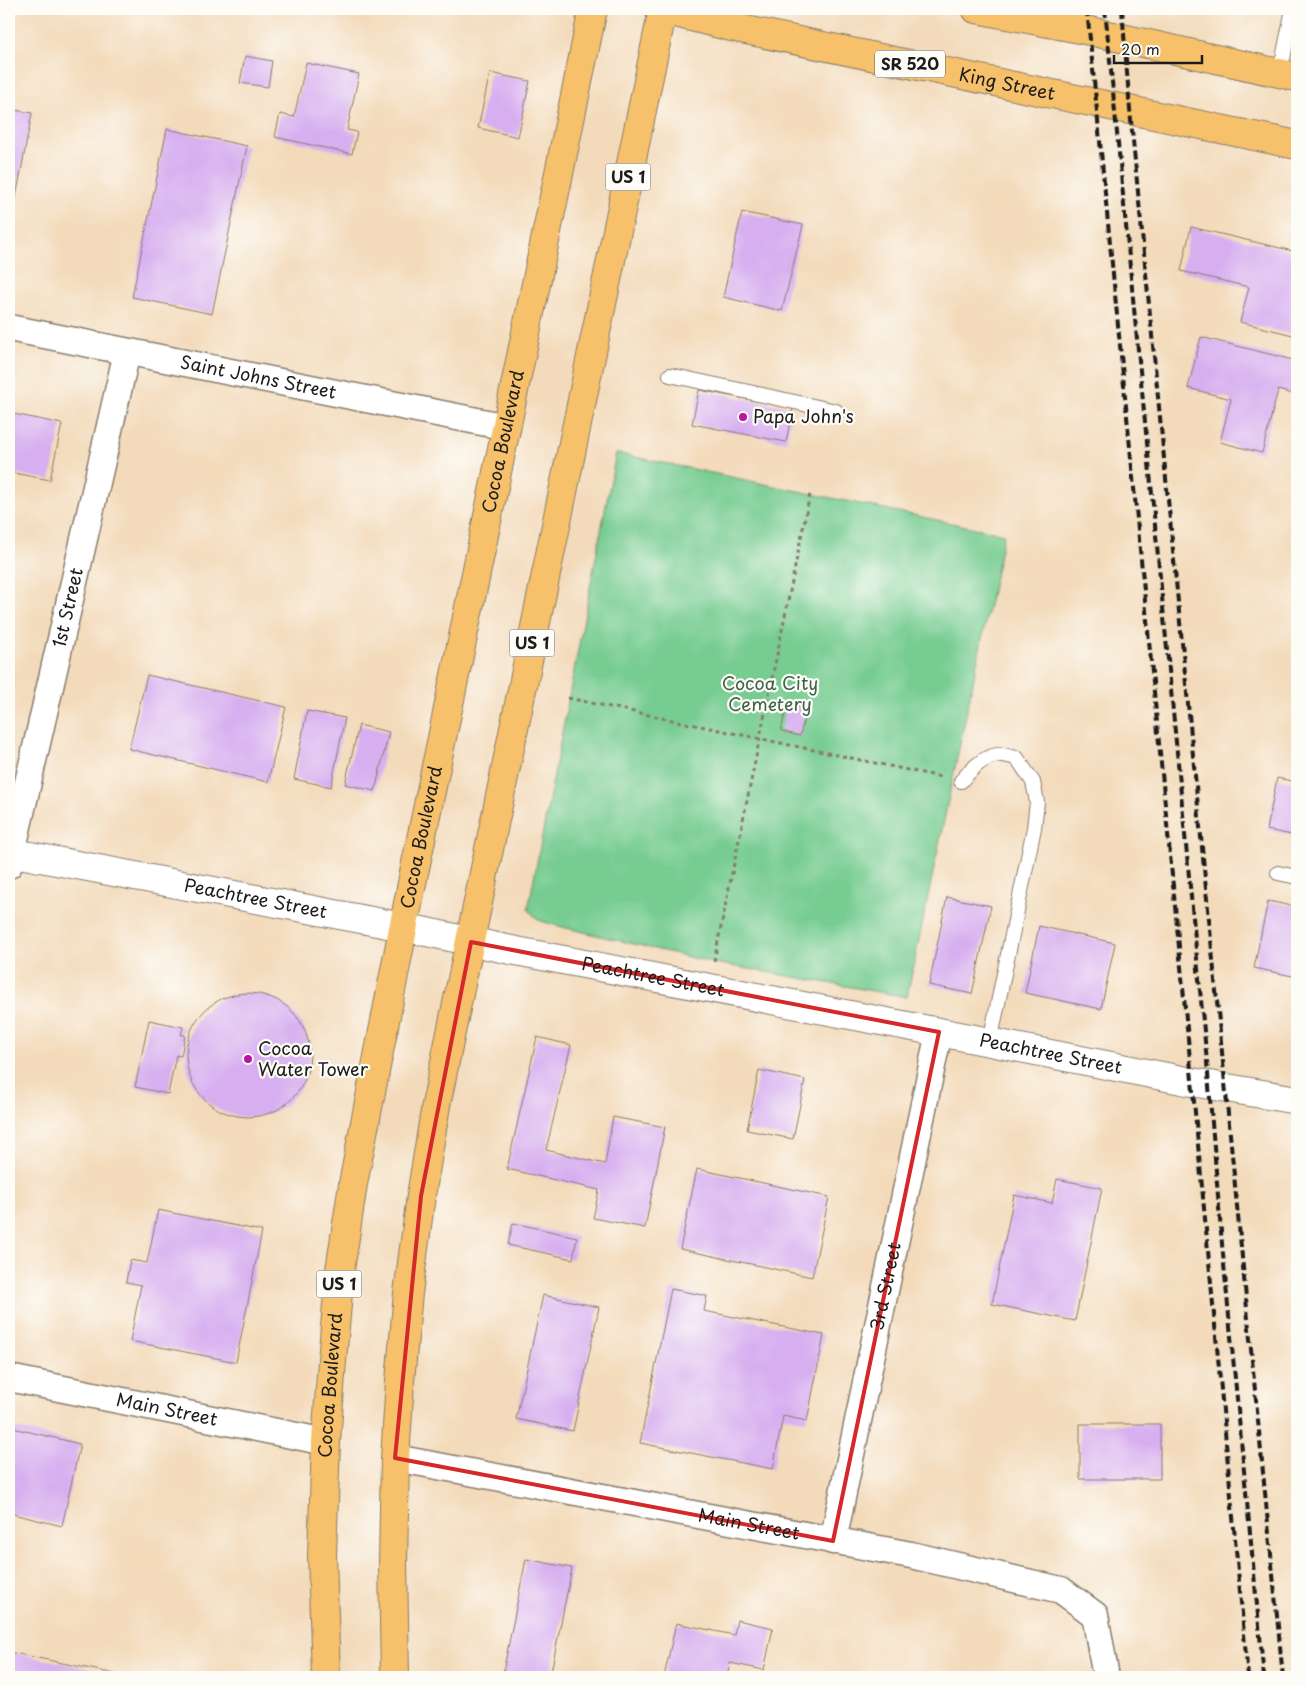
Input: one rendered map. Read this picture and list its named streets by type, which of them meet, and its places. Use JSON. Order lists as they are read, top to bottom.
{
  "streets": {
    "main road": [
      "SR 520",
      "King Street",
      "US 1",
      "Cocoa Boulevard"
    ],
    "street": [
      "Saint Johns Street",
      "1st Street",
      "Peachtree Street",
      "3rd Street",
      "Main Street"
    ]
  },
  "crossings": [
    ["King Street", "US 1"],
    ["US 1", "Peachtree Street"],
    ["US 1", "Main Street"],
    ["Saint Johns Street", "Cocoa Boulevard"],
    ["Saint Johns Street", "1st Street"],
    ["Cocoa Boulevard", "Peachtree Street"],
    ["Cocoa Boulevard", "Main Street"],
    ["1st Street", "Peachtree Street"],
    ["Peachtree Street", "3rd Street"],
    ["3rd Street", "Main Street"]
  ],
  "parks": ["Cocoa City Cemetery"],
  "places": ["Papa John's", "Cocoa Water Tower"],
  "scale_bar": "20 m"
}
